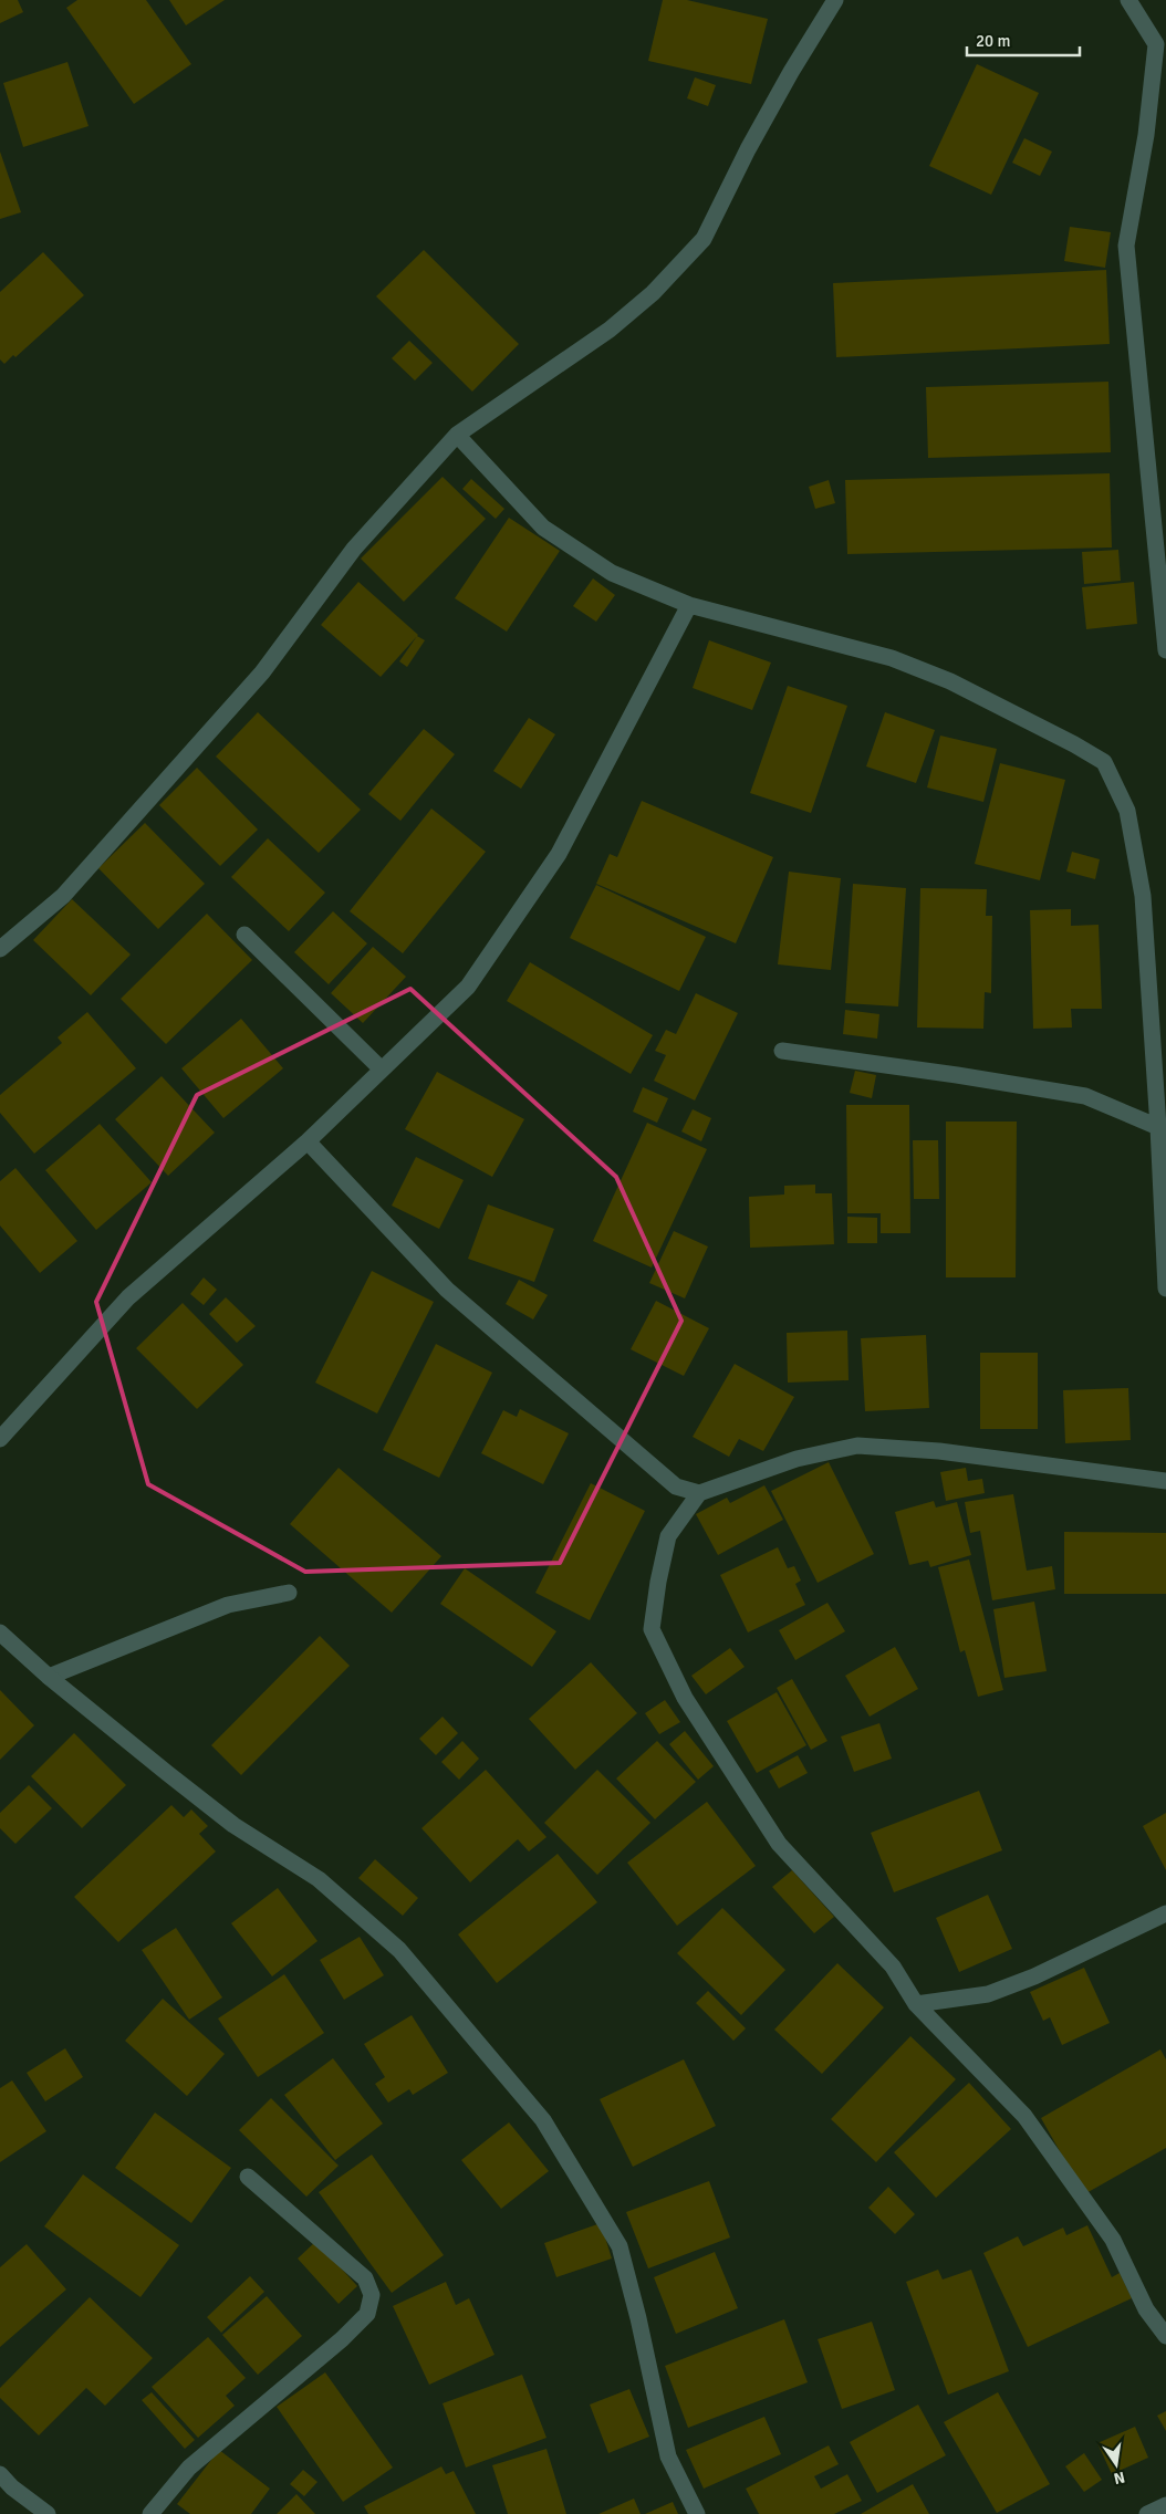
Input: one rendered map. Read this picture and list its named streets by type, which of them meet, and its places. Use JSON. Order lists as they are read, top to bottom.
{
  "scale_bar": "20 m",
  "north": "bottom"
}
